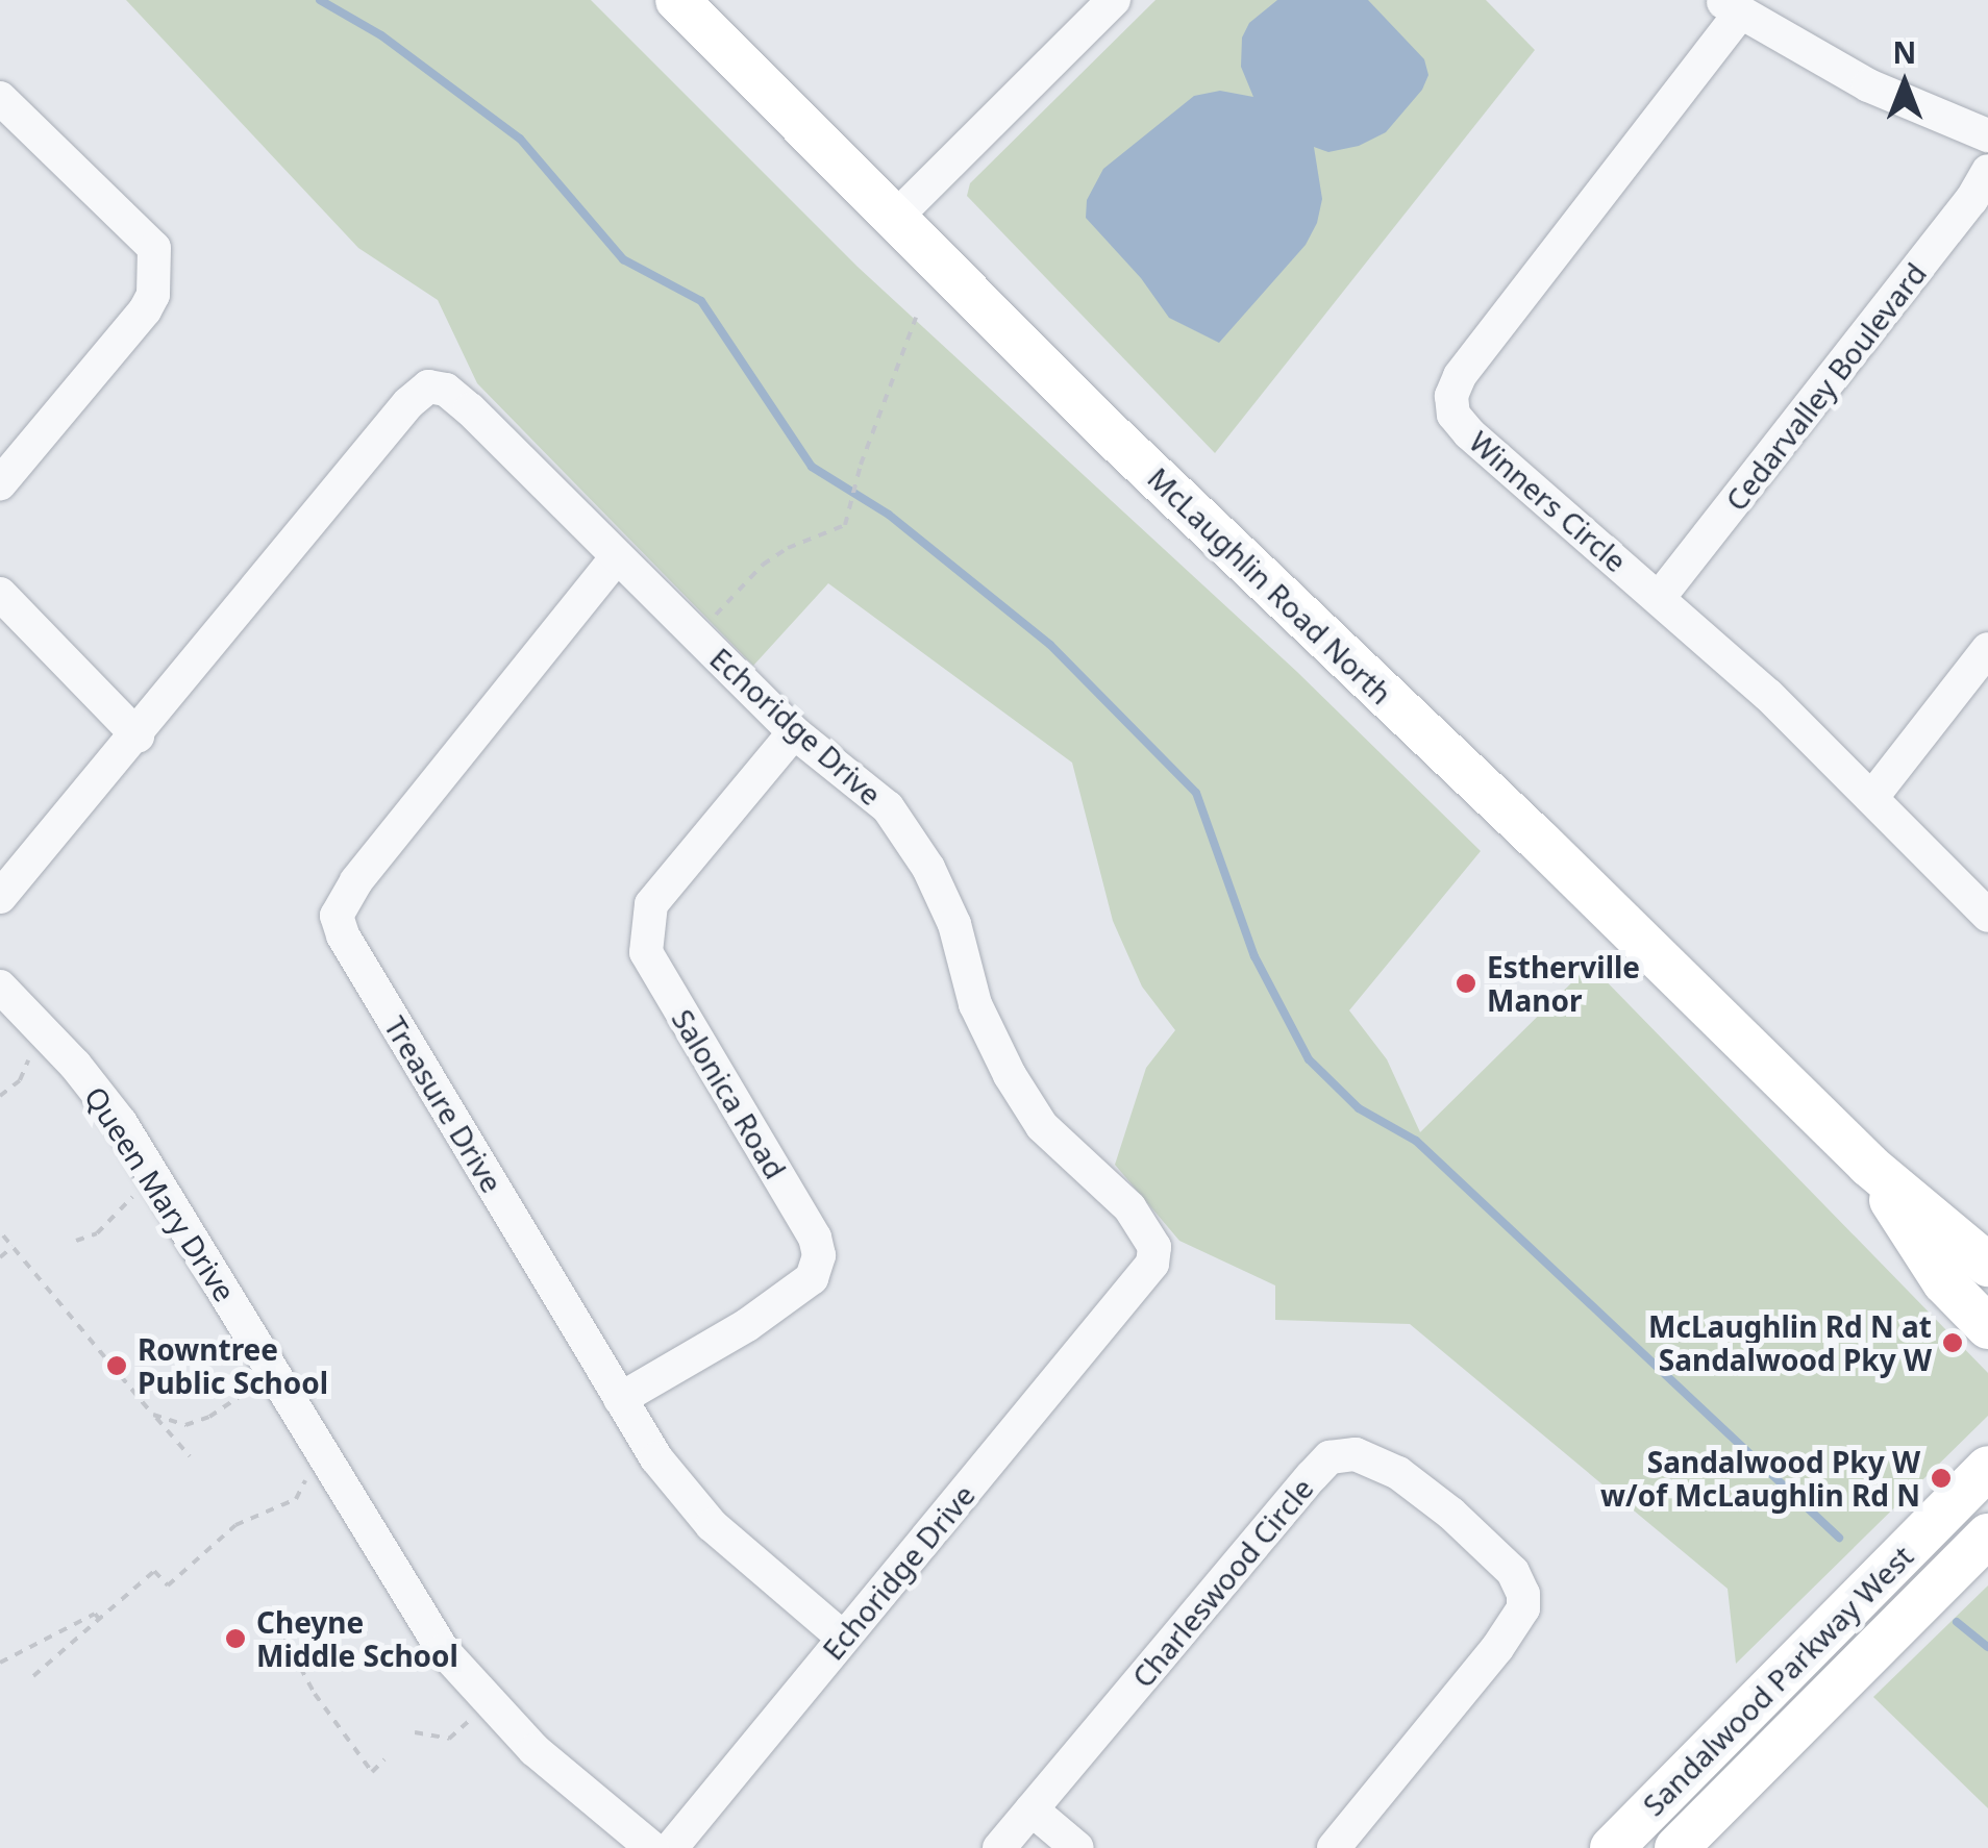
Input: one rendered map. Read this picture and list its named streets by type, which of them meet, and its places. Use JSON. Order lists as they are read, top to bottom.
{
  "streets": {
    "main road": ["McLaughlin Road North", "Sandalwood Parkway West"],
    "street": [
      "Cedarvalley Boulevard",
      "Winners Circle",
      "Echoridge Drive",
      "Salonica Road",
      "Treasure Drive",
      "Queen Mary Drive",
      "Charleswood Circle"
    ]
  },
  "crossings": [
    ["Cedarvalley Boulevard", "Winners Circle"],
    ["Echoridge Drive", "Salonica Road"],
    ["Echoridge Drive", "Treasure Drive"],
    ["Salonica Road", "Treasure Drive"]
  ],
  "places": [
    "Estherville Manor",
    "McLaughlin Rd N at Sandalwood Pky W",
    "Rowntree Public School",
    "Sandalwood Pky W w/of McLaughlin Rd N",
    "Cheyne Middle School"
  ],
  "north": "top"
}
